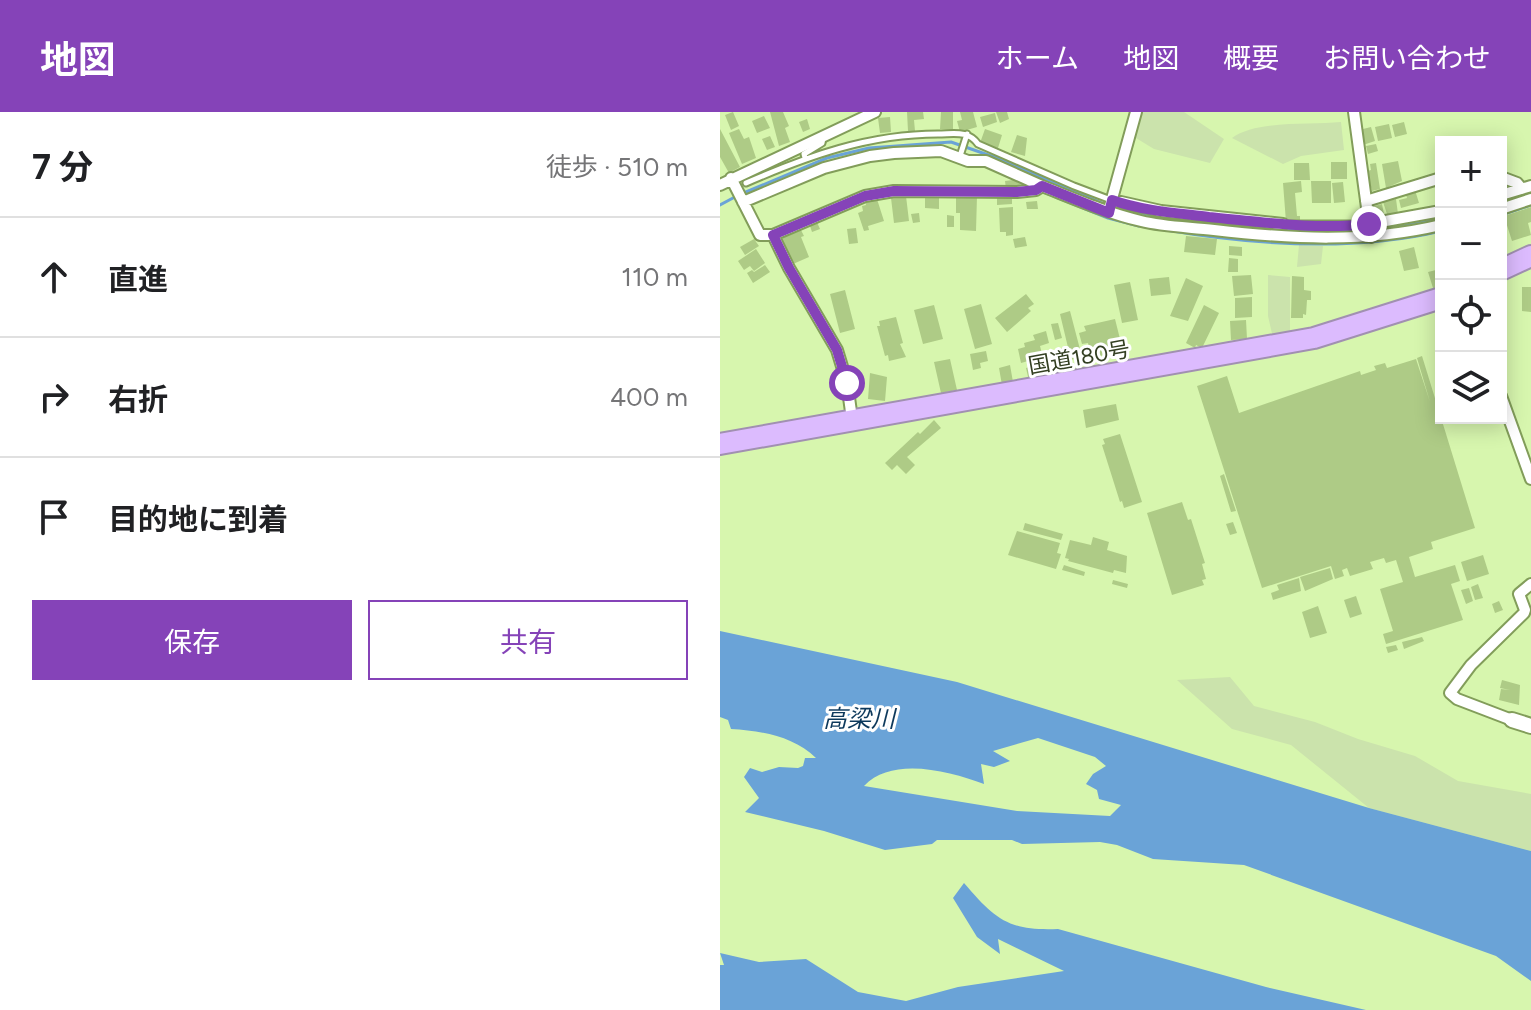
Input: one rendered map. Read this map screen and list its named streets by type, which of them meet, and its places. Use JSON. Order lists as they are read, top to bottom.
{
  "streets": {
    "highway": ["国道180号"]
  },
  "water": ["高梁川"],
  "page": {
    "header": "地図",
    "nav": [
      "ホーム",
      "地図",
      "概要",
      "お問い合わせ"
    ],
    "heading": ["7 分", "徒歩 · 510 m"],
    "map_buttons": ["+", "−"],
    "list": [
      ["直進", "110 m"],
      ["右折", "400 m"],
      "目的地に到着"
    ],
    "buttons": ["保存", "共有"]
  }
}
